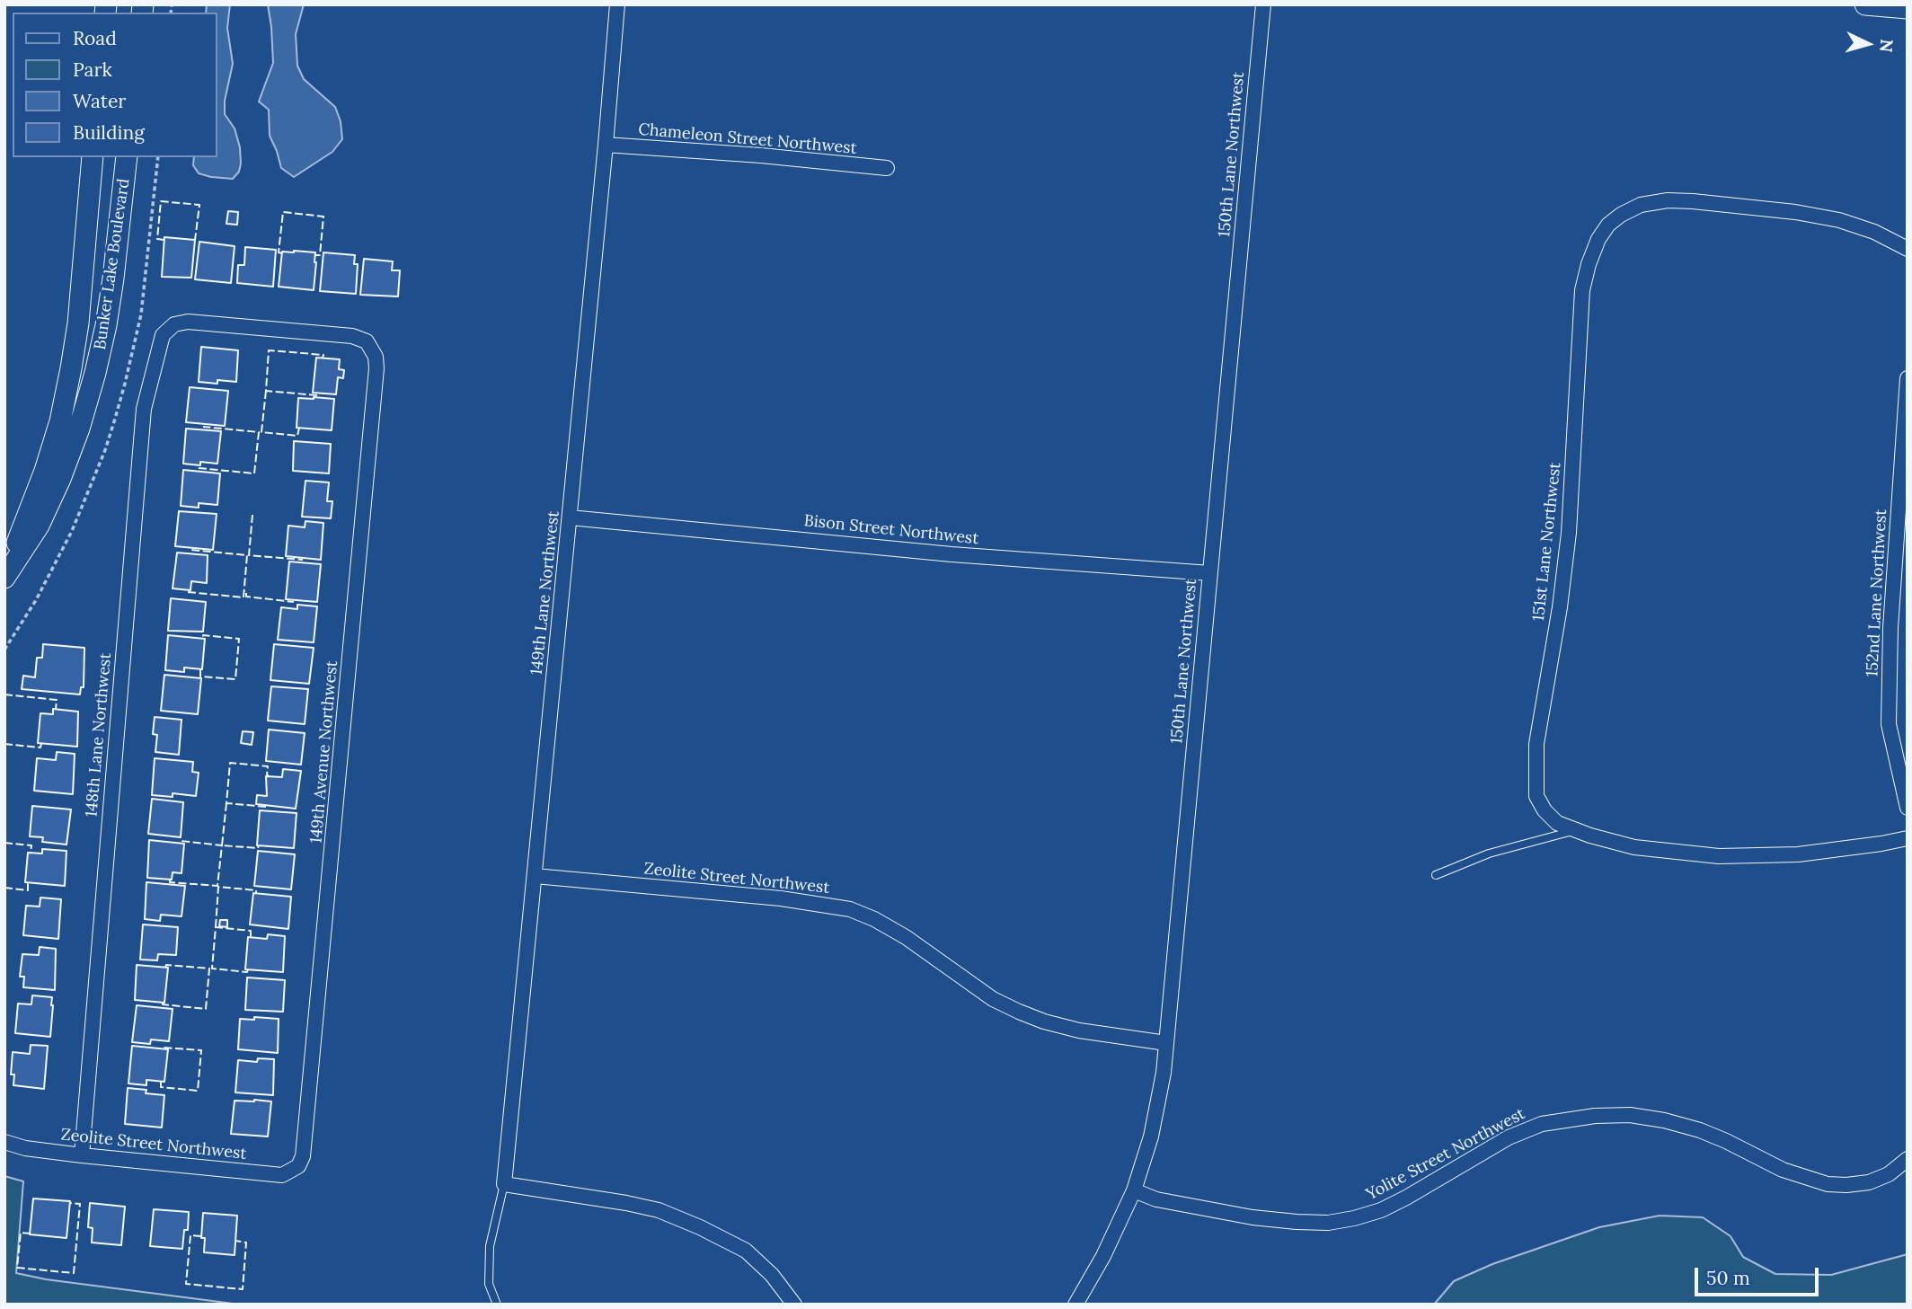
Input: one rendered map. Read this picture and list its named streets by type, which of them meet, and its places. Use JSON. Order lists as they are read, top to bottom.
{
  "streets": {
    "main road": ["Bunker Lake Boulevard"],
    "street": [
      "Chameleon Street Northwest",
      "150th Lane Northwest",
      "Bison Street Northwest",
      "151st Lane Northwest",
      "149th Lane Northwest",
      "152nd Lane Northwest",
      "148th Lane Northwest",
      "149th Avenue Northwest",
      "Zeolite Street Northwest",
      "Yolite Street Northwest"
    ]
  },
  "crossings": [
    ["Chameleon Street Northwest", "149th Lane Northwest"],
    ["150th Lane Northwest", "Bison Street Northwest"],
    ["150th Lane Northwest", "Zeolite Street Northwest"],
    ["150th Lane Northwest", "Yolite Street Northwest"],
    ["Bison Street Northwest", "149th Lane Northwest"],
    ["149th Lane Northwest", "Zeolite Street Northwest"],
    ["148th Lane Northwest", "149th Avenue Northwest"],
    ["148th Lane Northwest", "Zeolite Street Northwest"],
    ["149th Avenue Northwest", "Zeolite Street Northwest"]
  ],
  "legend": [
    "Road",
    "Park",
    "Water",
    "Building"
  ],
  "scale_bar": "50 m",
  "north": "right"
}
